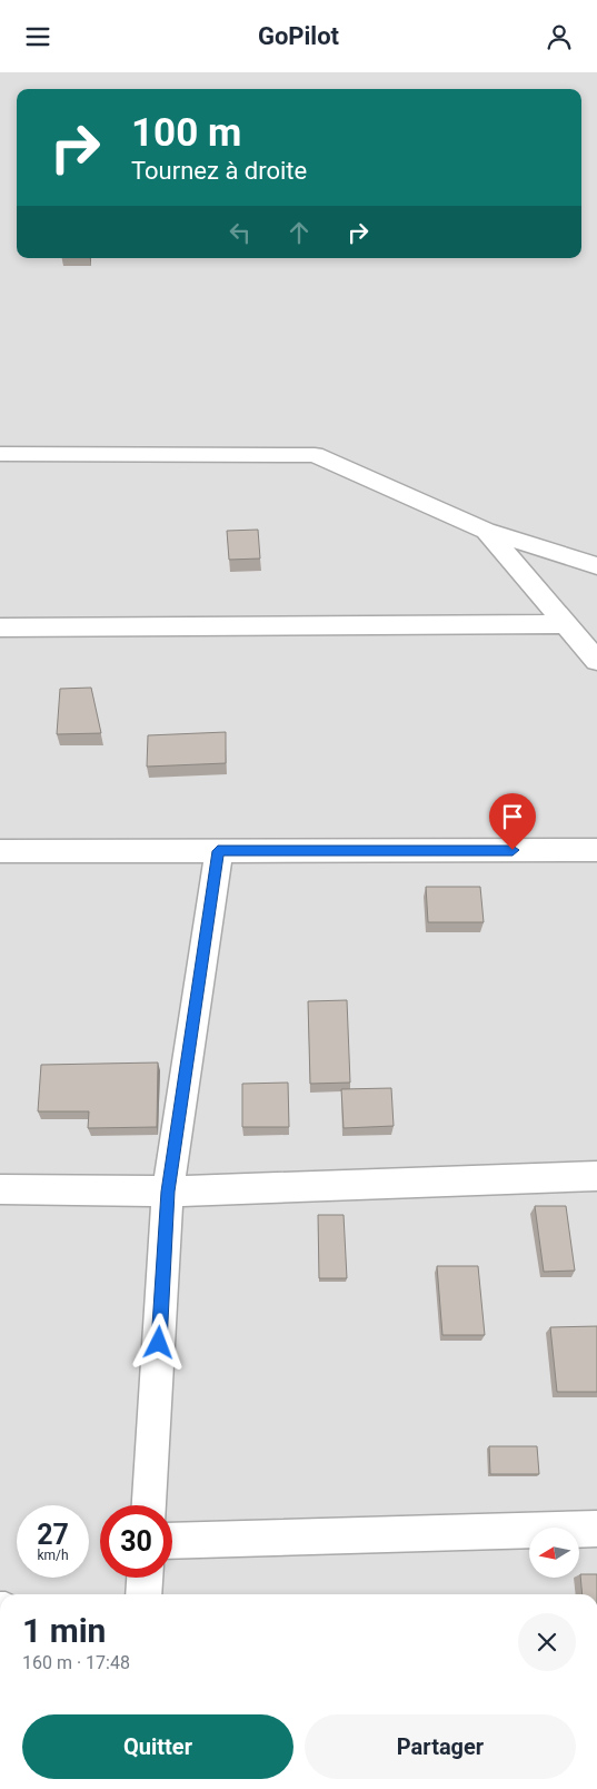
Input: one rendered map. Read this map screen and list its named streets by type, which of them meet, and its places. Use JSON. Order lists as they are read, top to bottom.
{
  "north": "left",
  "page": {
    "header": "GoPilot",
    "turn": ["100 m", "Tournez à droite"],
    "speed": "27 km/h",
    "limit": "30",
    "heading": ["1 min", "160 m · 17:48"],
    "buttons": ["Quitter", "Partager"]
  }
}
